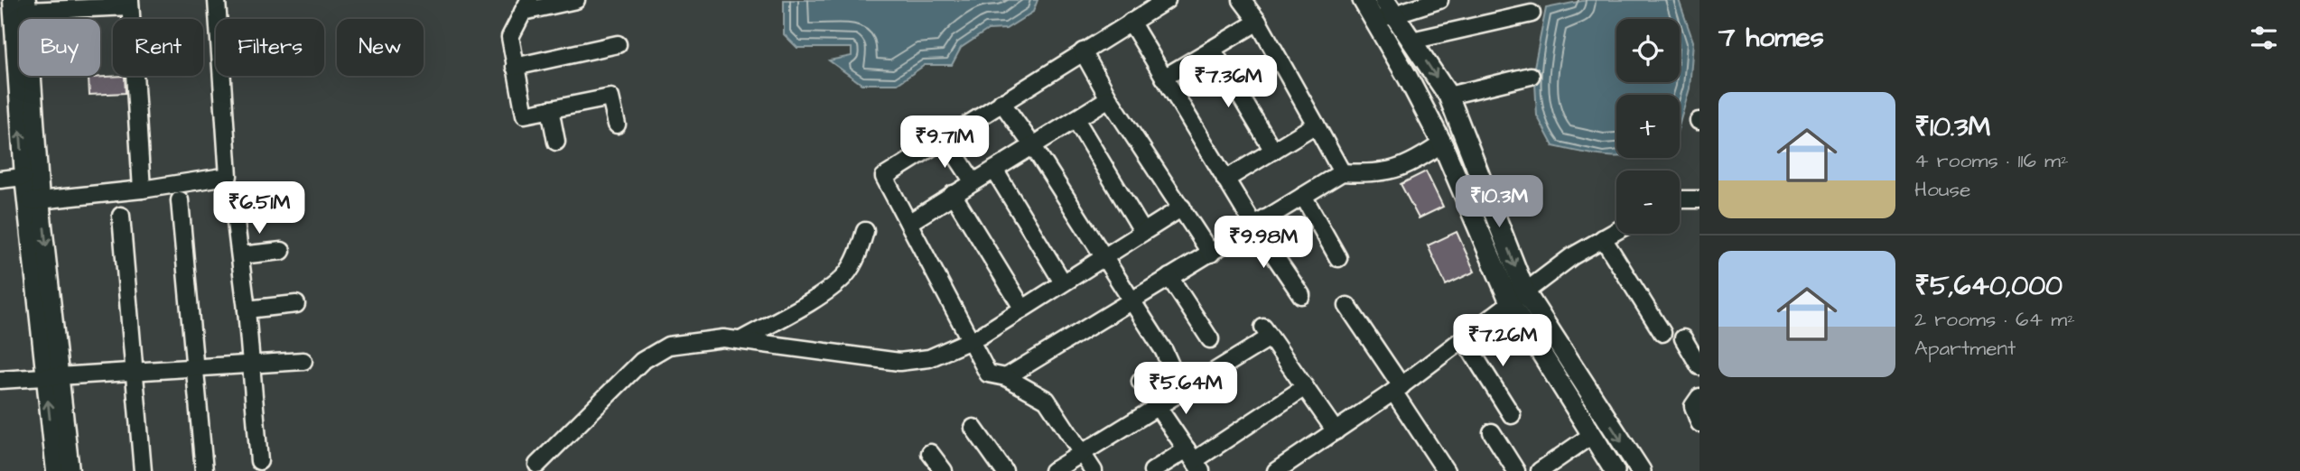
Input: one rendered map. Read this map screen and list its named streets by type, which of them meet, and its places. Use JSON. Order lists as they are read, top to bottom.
{
  "page": {
    "heading": "7 homes",
    "map_buttons": ["+", "−"],
    "chip": [
      "Buy",
      "Rent",
      "Filters",
      "New"
    ],
    "price": [
      "₹7.36M",
      "₹9.71M",
      "₹10.3M",
      "₹6.51M",
      "₹9.98M",
      "₹7.26M",
      "₹5.64M"
    ],
    "list": [
      {
        "name": "₹10.3M",
        "note": "4 rooms · 116 m² · House"
      },
      {
        "name": "₹5,640,000",
        "note": "2 rooms · 64 m² · Apartment"
      }
    ]
  }
}
